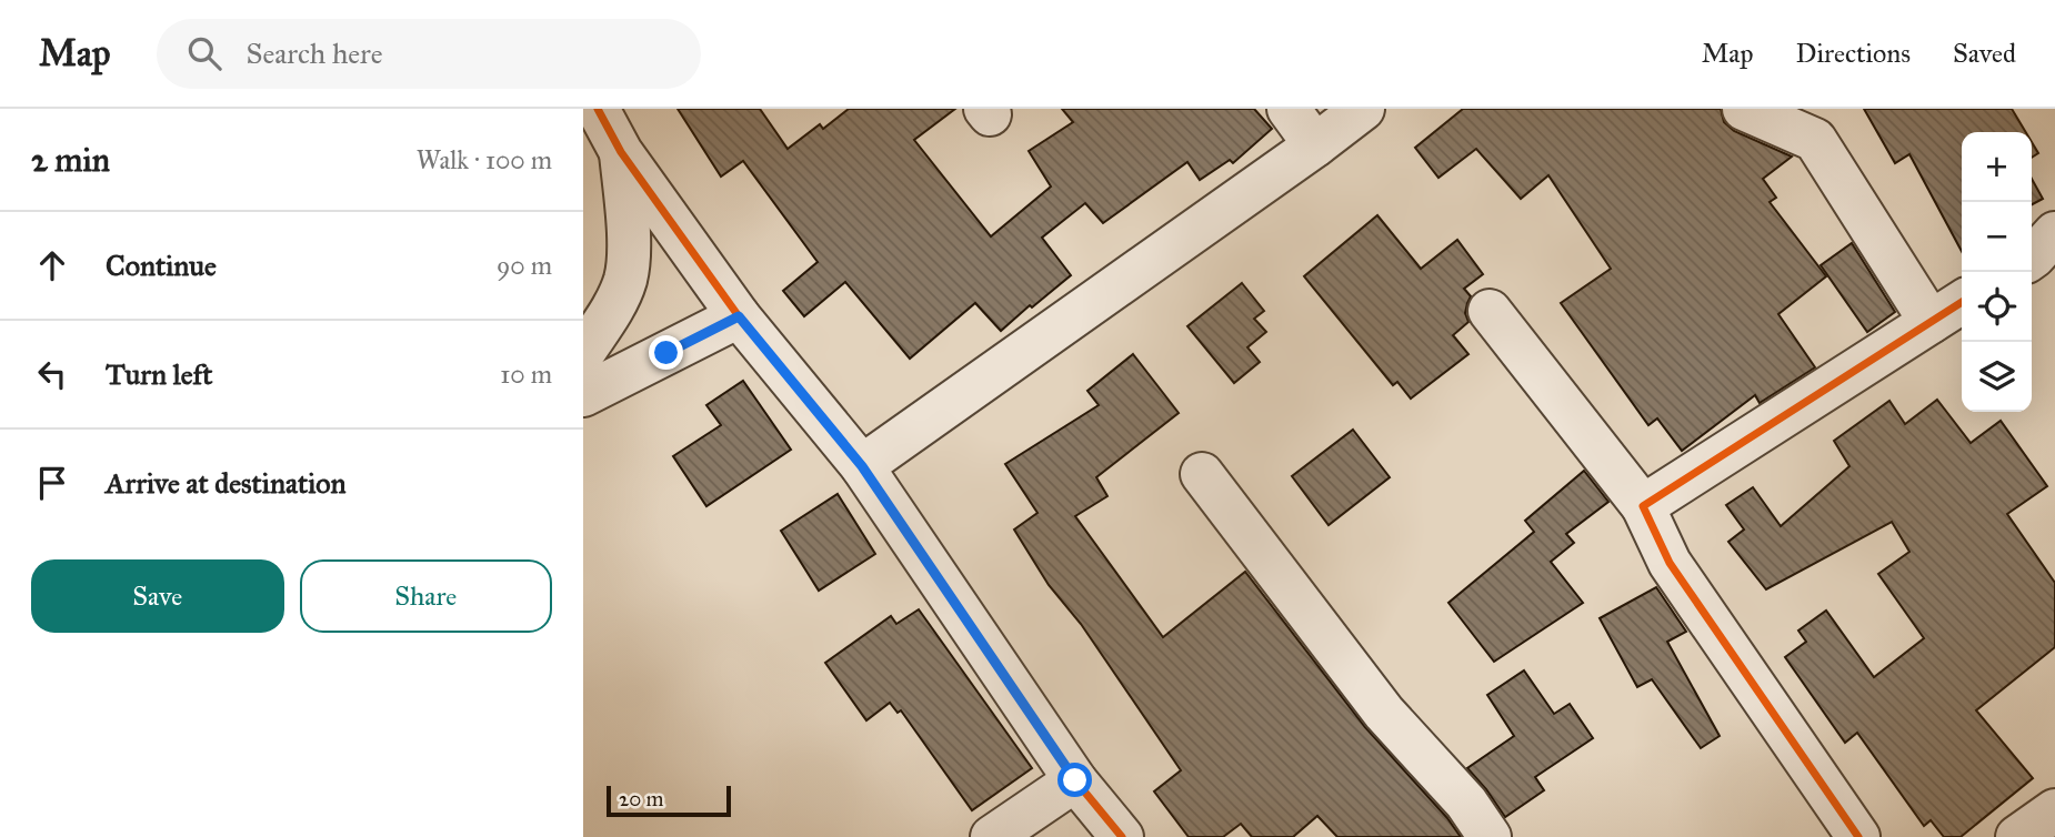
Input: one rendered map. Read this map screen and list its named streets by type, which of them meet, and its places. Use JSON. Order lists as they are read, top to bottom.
{
  "scale_bar": "20 m",
  "page": {
    "header": "Map",
    "search": "Search here",
    "nav": ["Map", "Directions", "Saved"],
    "heading": ["2 min", "Walk · 100 m"],
    "map_buttons": ["+", "−"],
    "list": [
      ["Continue", "90 m"],
      ["Turn left", "10 m"],
      "Arrive at destination"
    ],
    "buttons": ["Save", "Share"],
    "scale": "20 m"
  }
}
